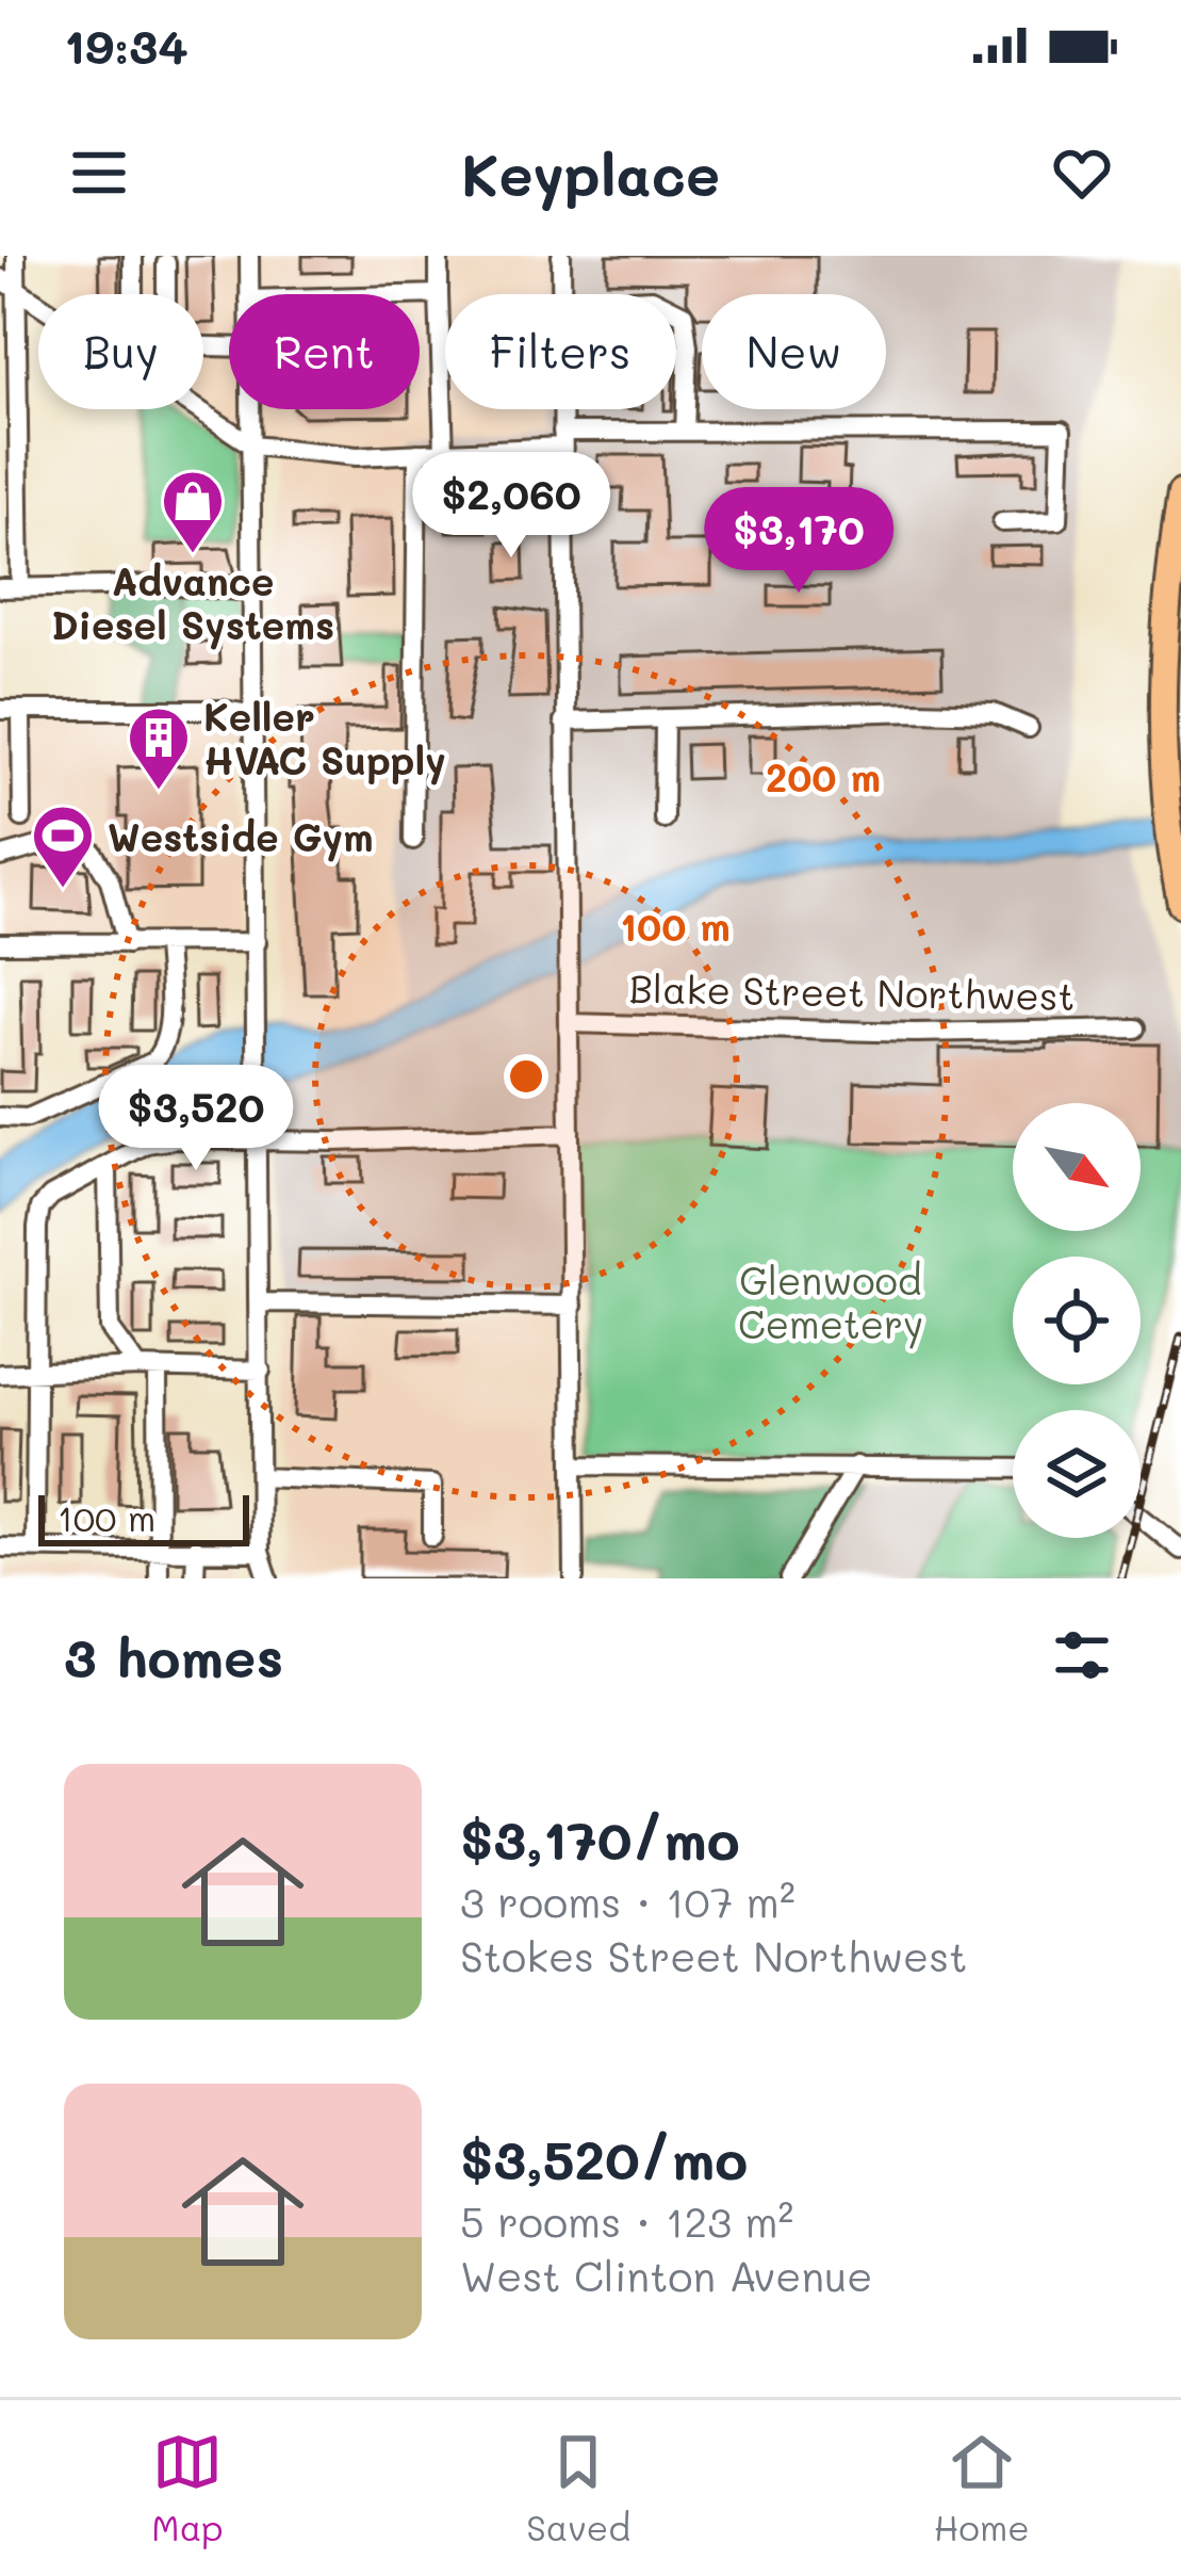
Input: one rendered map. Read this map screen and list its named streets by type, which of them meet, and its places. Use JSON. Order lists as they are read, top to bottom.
{
  "streets": {
    "street": ["Blake Street Northwest"]
  },
  "parks": ["Glenwood Cemetery"],
  "places": {
    "shop": ["Advance Diesel Systems"],
    "building": ["Keller HVAC Supply"],
    "sports": ["Westside Gym"]
  },
  "scale_bar": "100 m",
  "north": "bottom right",
  "page": {
    "status": "19:34",
    "header": "Keyplace",
    "chip": [
      "Buy",
      "Rent",
      "Filters",
      "New"
    ],
    "price": ["$2,060", "$3,170", "$3,520"],
    "scale": "100 m",
    "heading": "3 homes",
    "list": [
      {
        "name": "$3,170/mo",
        "note": "3 rooms · 107 m² · Stokes Street Northwest"
      },
      {
        "name": "$3,520/mo",
        "note": "5 rooms · 123 m² · West Clinton Avenue"
      }
    ],
    "tabs": ["Map", "Saved", "Home"]
  },
  "rings": ["200 m", "100 m"]
}
